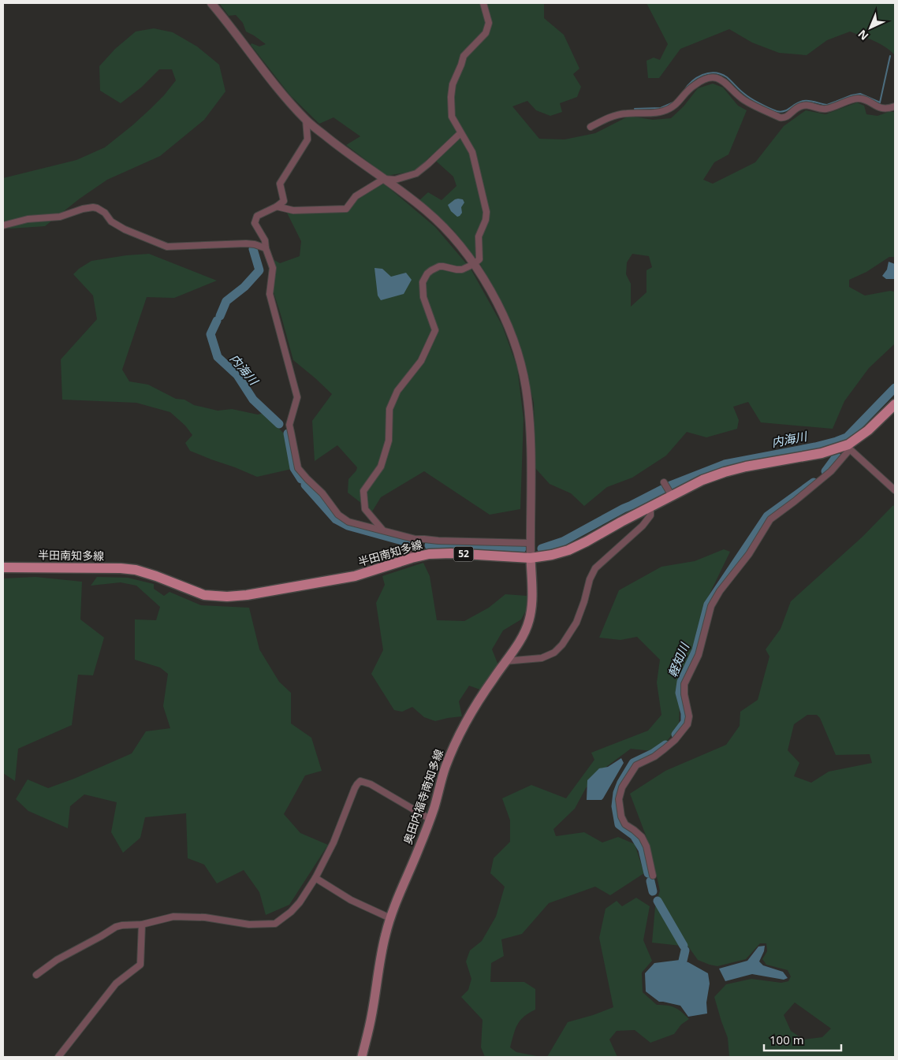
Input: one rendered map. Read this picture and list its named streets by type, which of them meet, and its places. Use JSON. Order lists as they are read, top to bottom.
{
  "streets": {
    "main road": ["半田南知多線", "52", "奥田内福寺南知多線"]
  },
  "crossings": [
    ["半田南知多線", "奥田内福寺南知多線"]
  ],
  "water": ["内海川", "軽知川"],
  "scale_bar": "100 m",
  "north": "bottom left"
}
